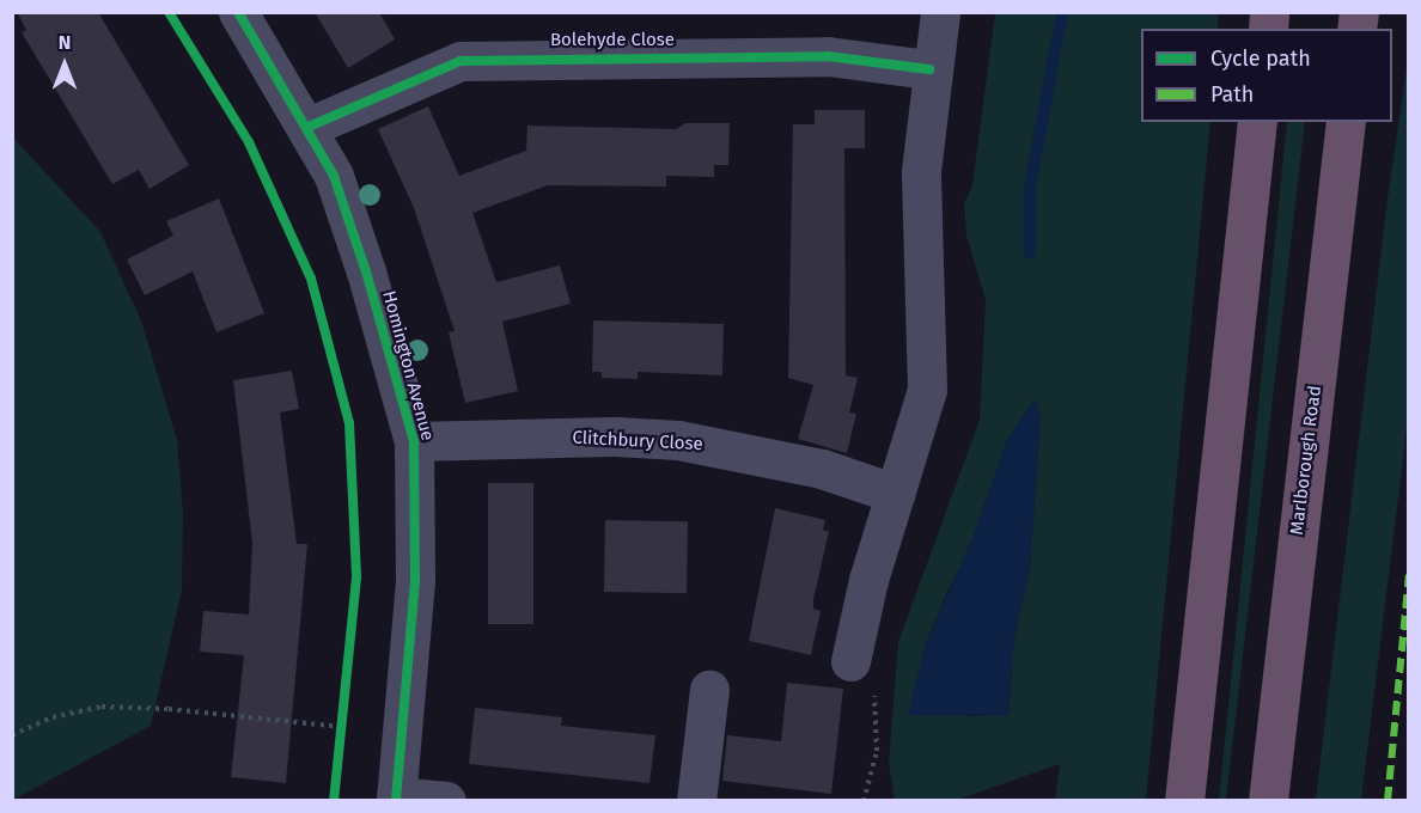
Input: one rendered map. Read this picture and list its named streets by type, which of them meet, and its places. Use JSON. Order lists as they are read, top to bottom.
{
  "streets": {
    "highway": ["Marlborough Road"],
    "street": ["Bolehyde Close", "Homington Avenue", "Clitchbury Close"]
  },
  "crossings": [
    ["Bolehyde Close", "Homington Avenue"],
    ["Homington Avenue", "Clitchbury Close"]
  ],
  "legend": ["Cycle path", "Path"],
  "north": "top"
}
